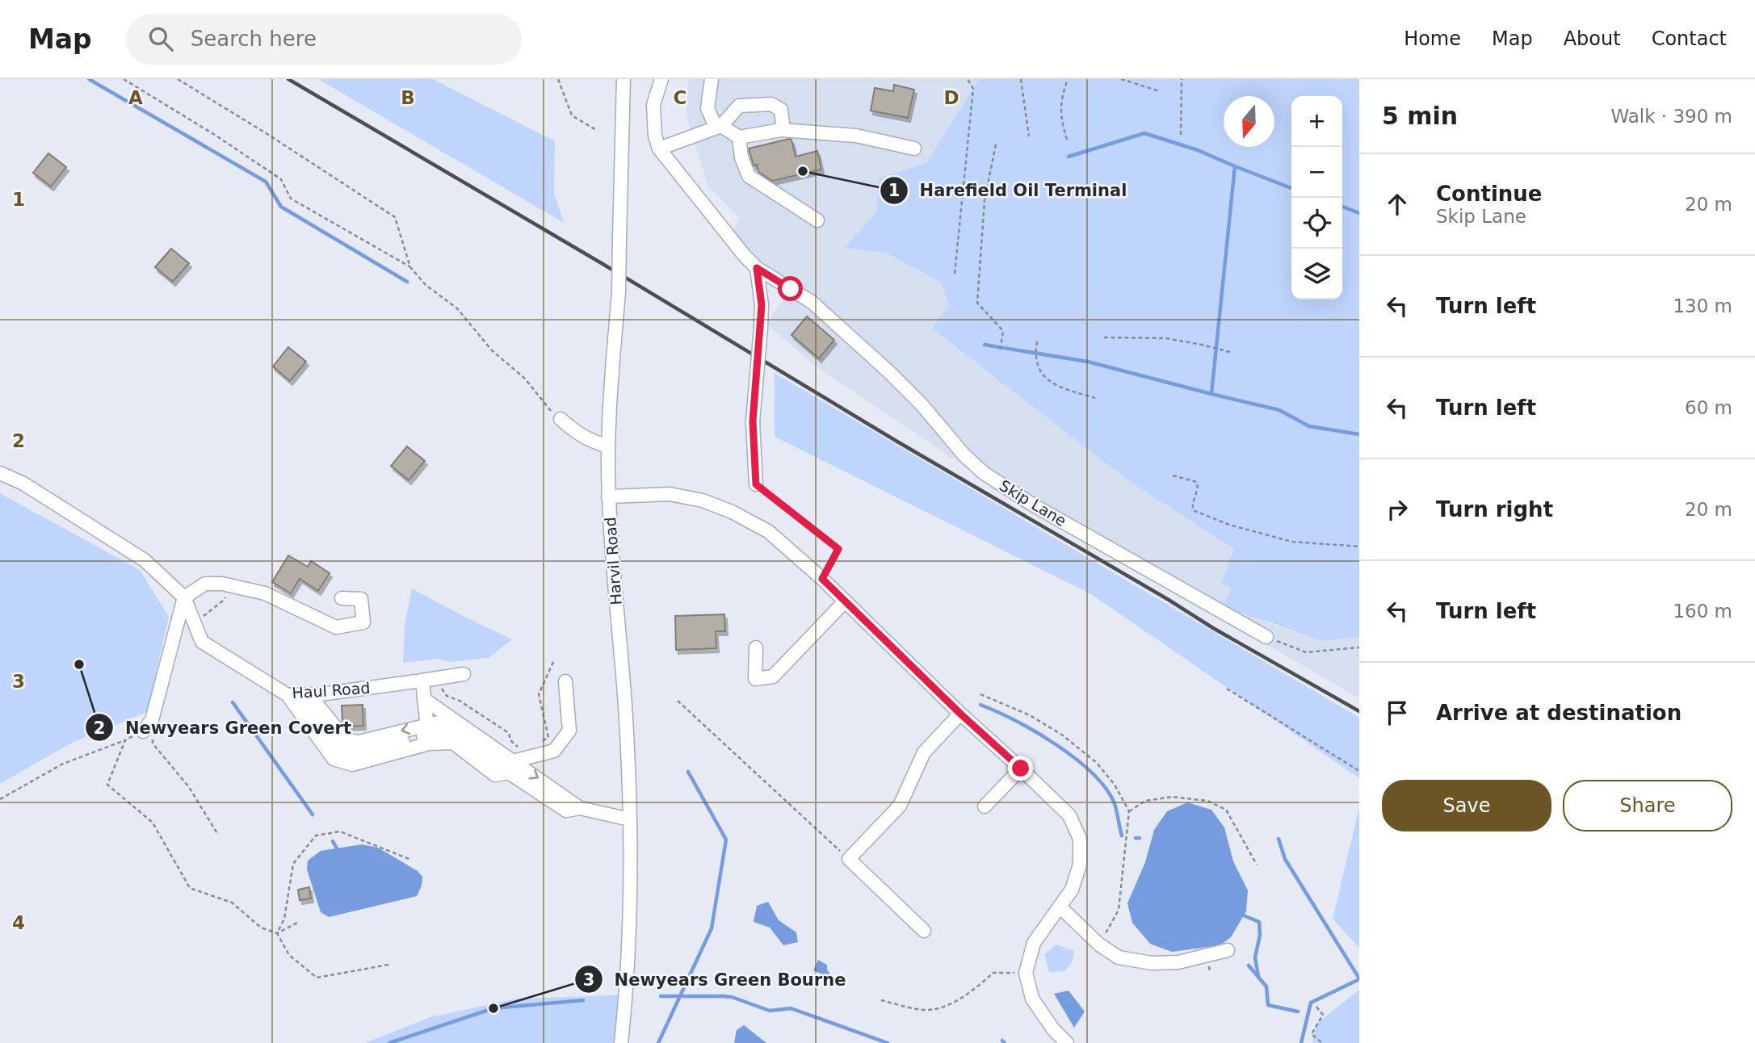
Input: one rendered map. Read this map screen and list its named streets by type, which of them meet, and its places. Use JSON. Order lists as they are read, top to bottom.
{
  "streets": {
    "street": ["Skip Lane", "Harvil Road", "Haul Road"]
  },
  "places": ["Harefield Oil Terminal", "Newyears Green Covert", "Newyears Green Bourne"],
  "north": "bottom",
  "page": {
    "header": "Map",
    "search": "Search here",
    "nav": [
      "Home",
      "Map",
      "About",
      "Contact"
    ],
    "heading": ["5 min", "Walk · 390 m"],
    "map_buttons": ["+", "−"],
    "list": [
      ["Continue", "Skip Lane", "20 m"],
      ["Turn left", "130 m"],
      ["Turn left", "60 m"],
      ["Turn right", "20 m"],
      ["Turn left", "160 m"],
      "Arrive at destination"
    ],
    "buttons": ["Save", "Share"]
  },
  "grid": {
    "columns": [
      "A",
      "B",
      "C",
      "D"
    ],
    "rows": [
      "1",
      "2",
      "3",
      "4"
    ]
  }
}
